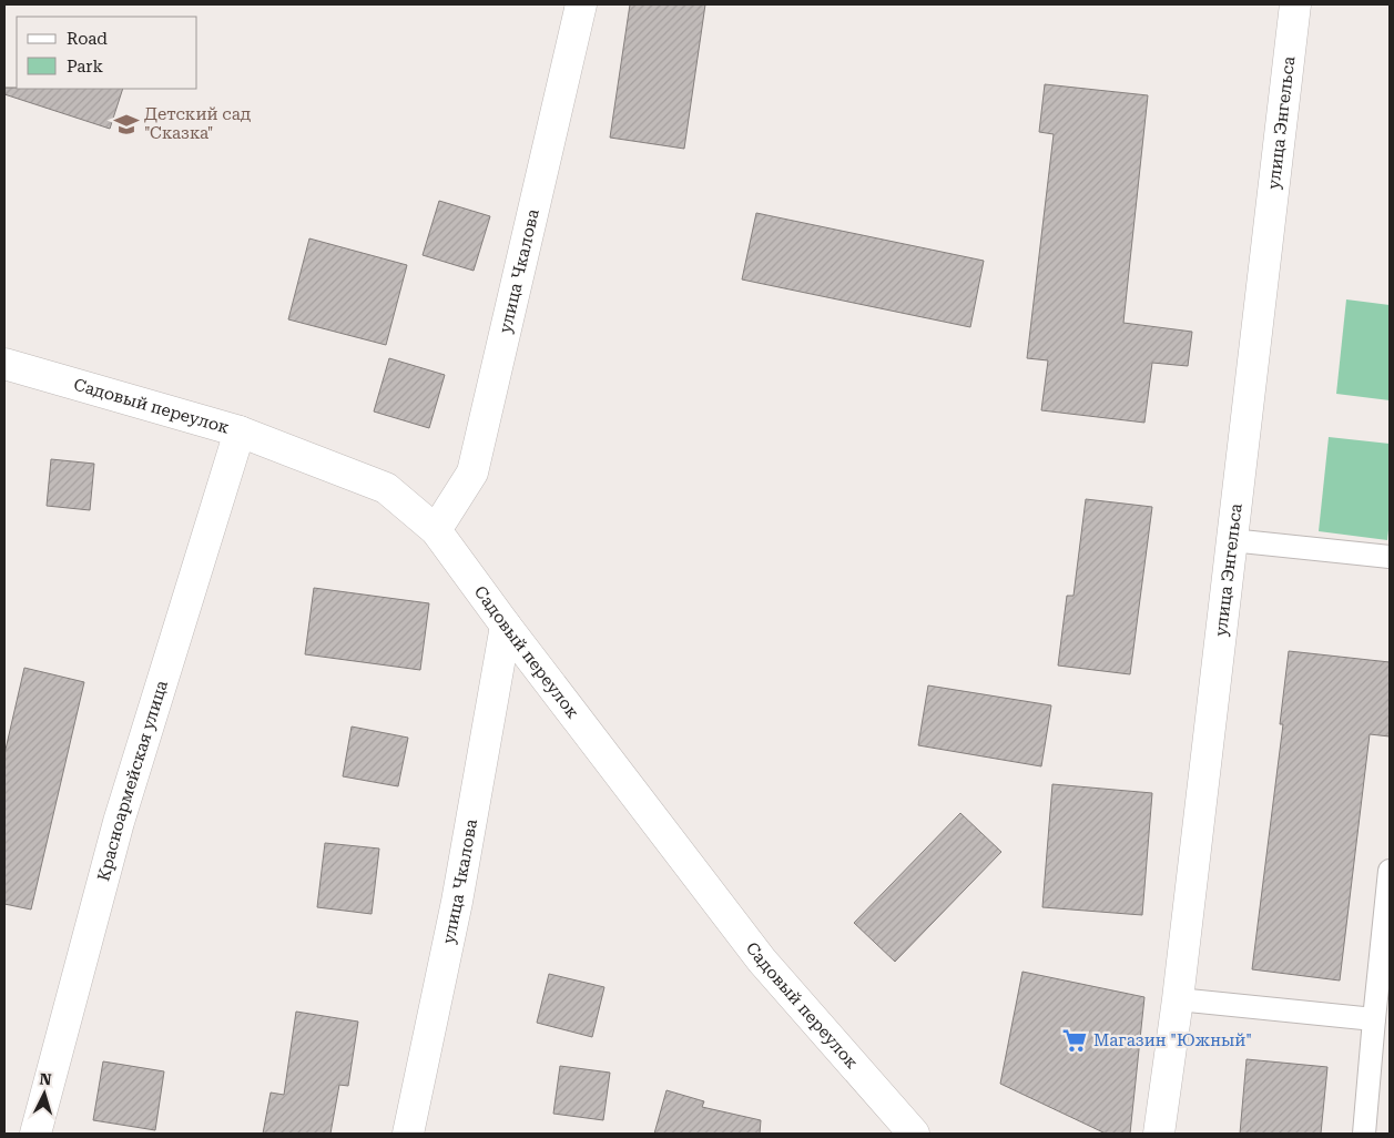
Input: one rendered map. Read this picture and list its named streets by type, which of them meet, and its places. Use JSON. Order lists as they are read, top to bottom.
{
  "streets": {
    "street": [
      "улица Энгельса",
      "улица Чкалова",
      "Садовый переулок",
      "Красноармейская улица"
    ]
  },
  "crossings": [
    ["улица Чкалова", "Садовый переулок"],
    ["Садовый переулок", "Красноармейская улица"]
  ],
  "places": {
    "school or university": ["Детский сад \"Сказка\""],
    "supermarket": ["Магазин \"Южный\""]
  },
  "legend": ["Road", "Park"],
  "north": "top"
}
